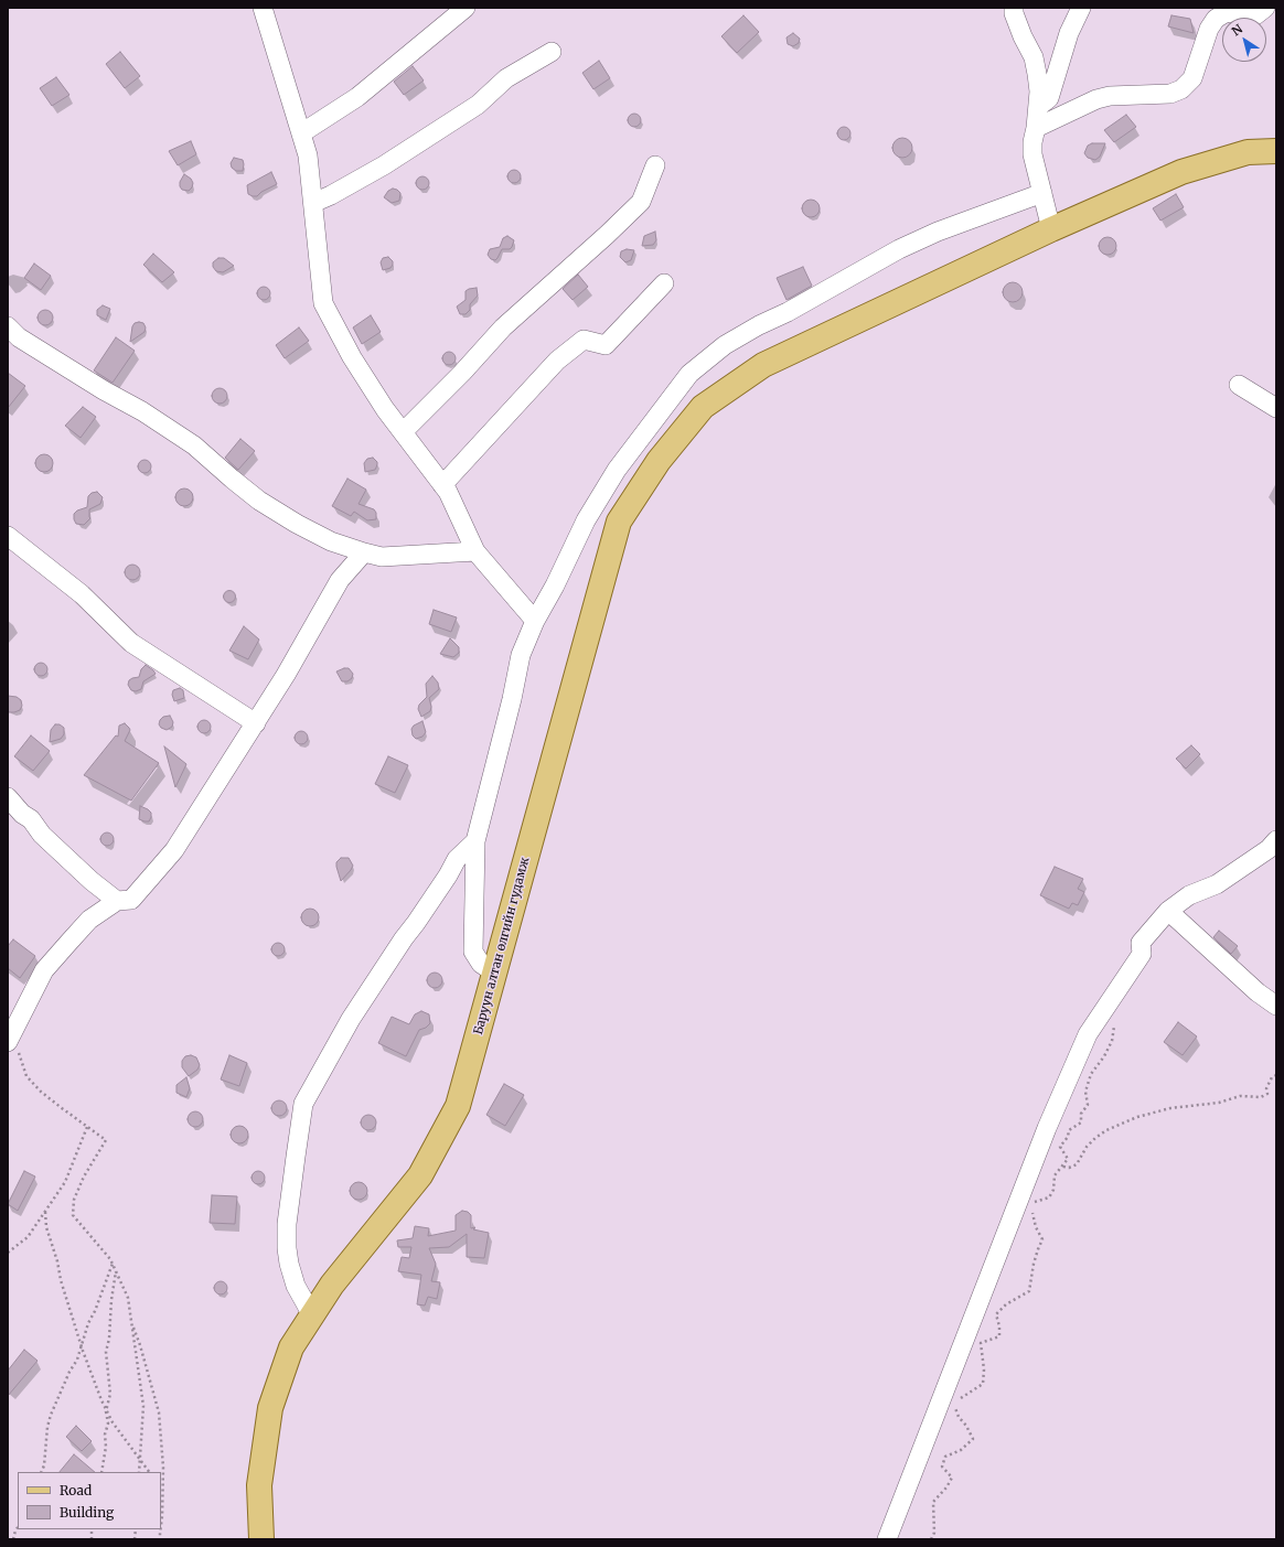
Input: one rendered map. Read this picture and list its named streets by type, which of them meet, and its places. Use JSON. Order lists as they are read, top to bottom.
{
  "streets": {
    "main road": ["Баруун алтан өлгийн гудамж"]
  },
  "legend": ["Road", "Building"],
  "north": "top left"
}
